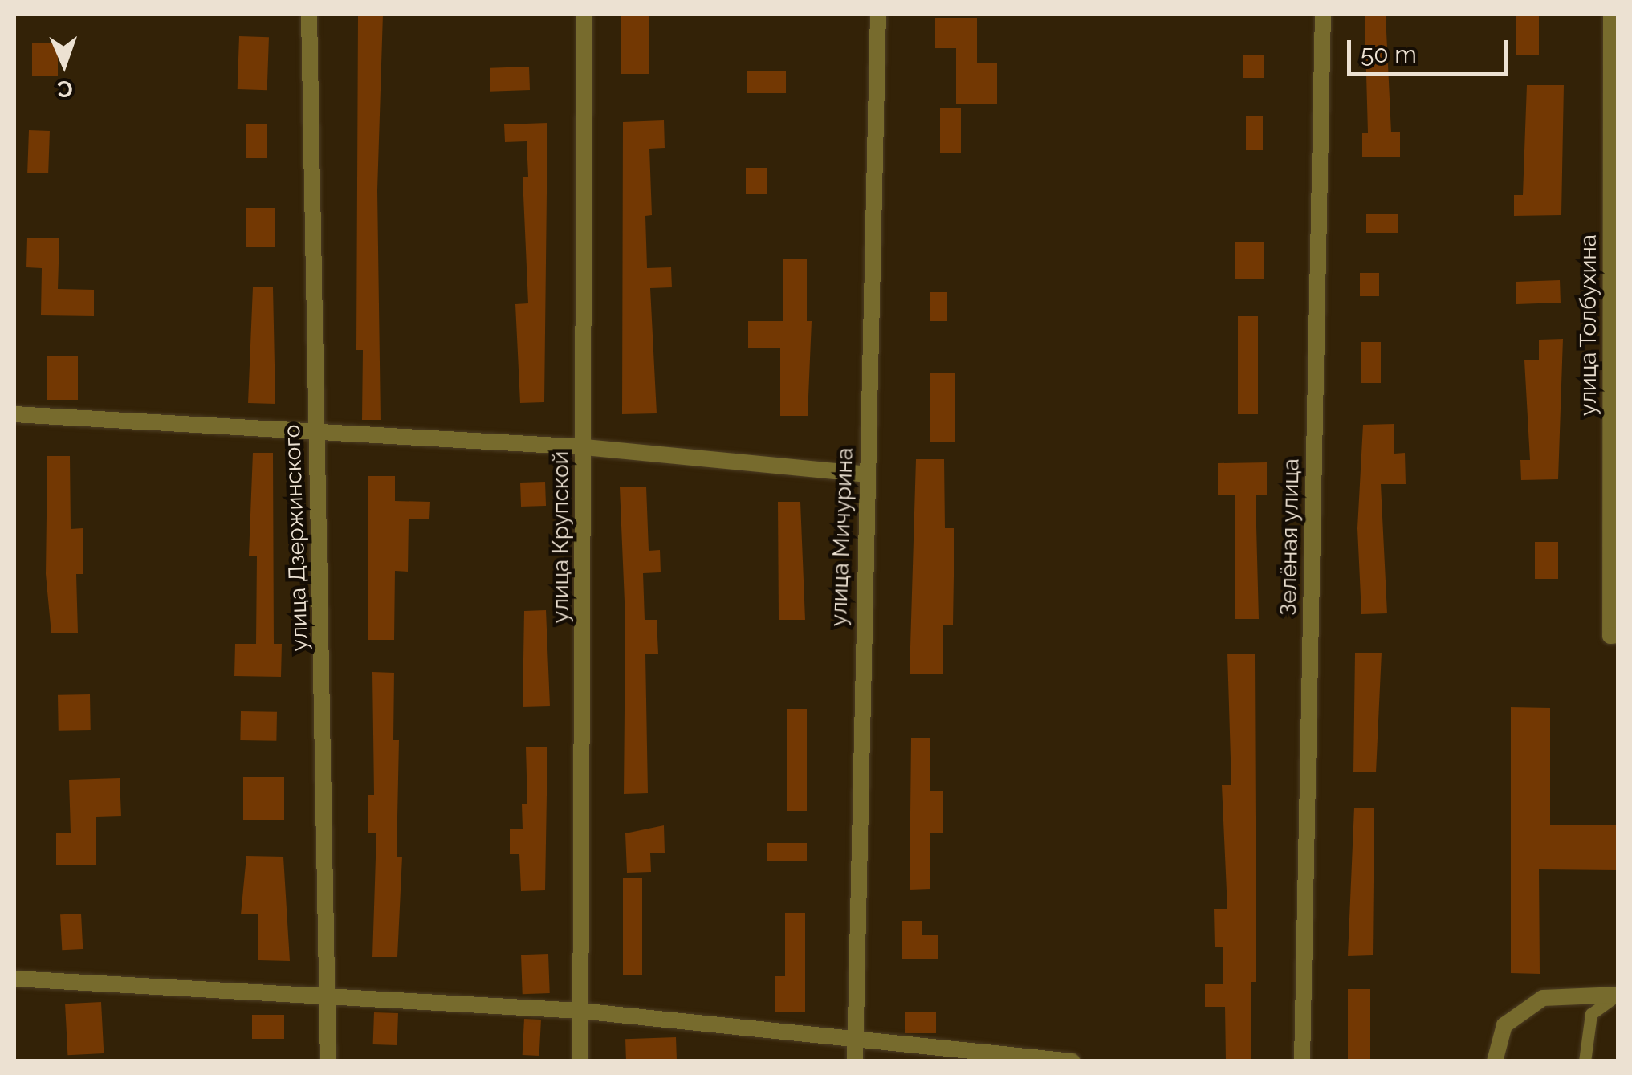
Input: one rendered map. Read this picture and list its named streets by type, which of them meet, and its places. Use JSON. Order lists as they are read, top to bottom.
{
  "streets": {
    "street": [
      "улица Толбухина",
      "улица Крупской",
      "улица Мичурина",
      "Зелёная улица",
      "улица Дзержинского"
    ]
  },
  "scale_bar": "50 m",
  "north": "bottom"
}
